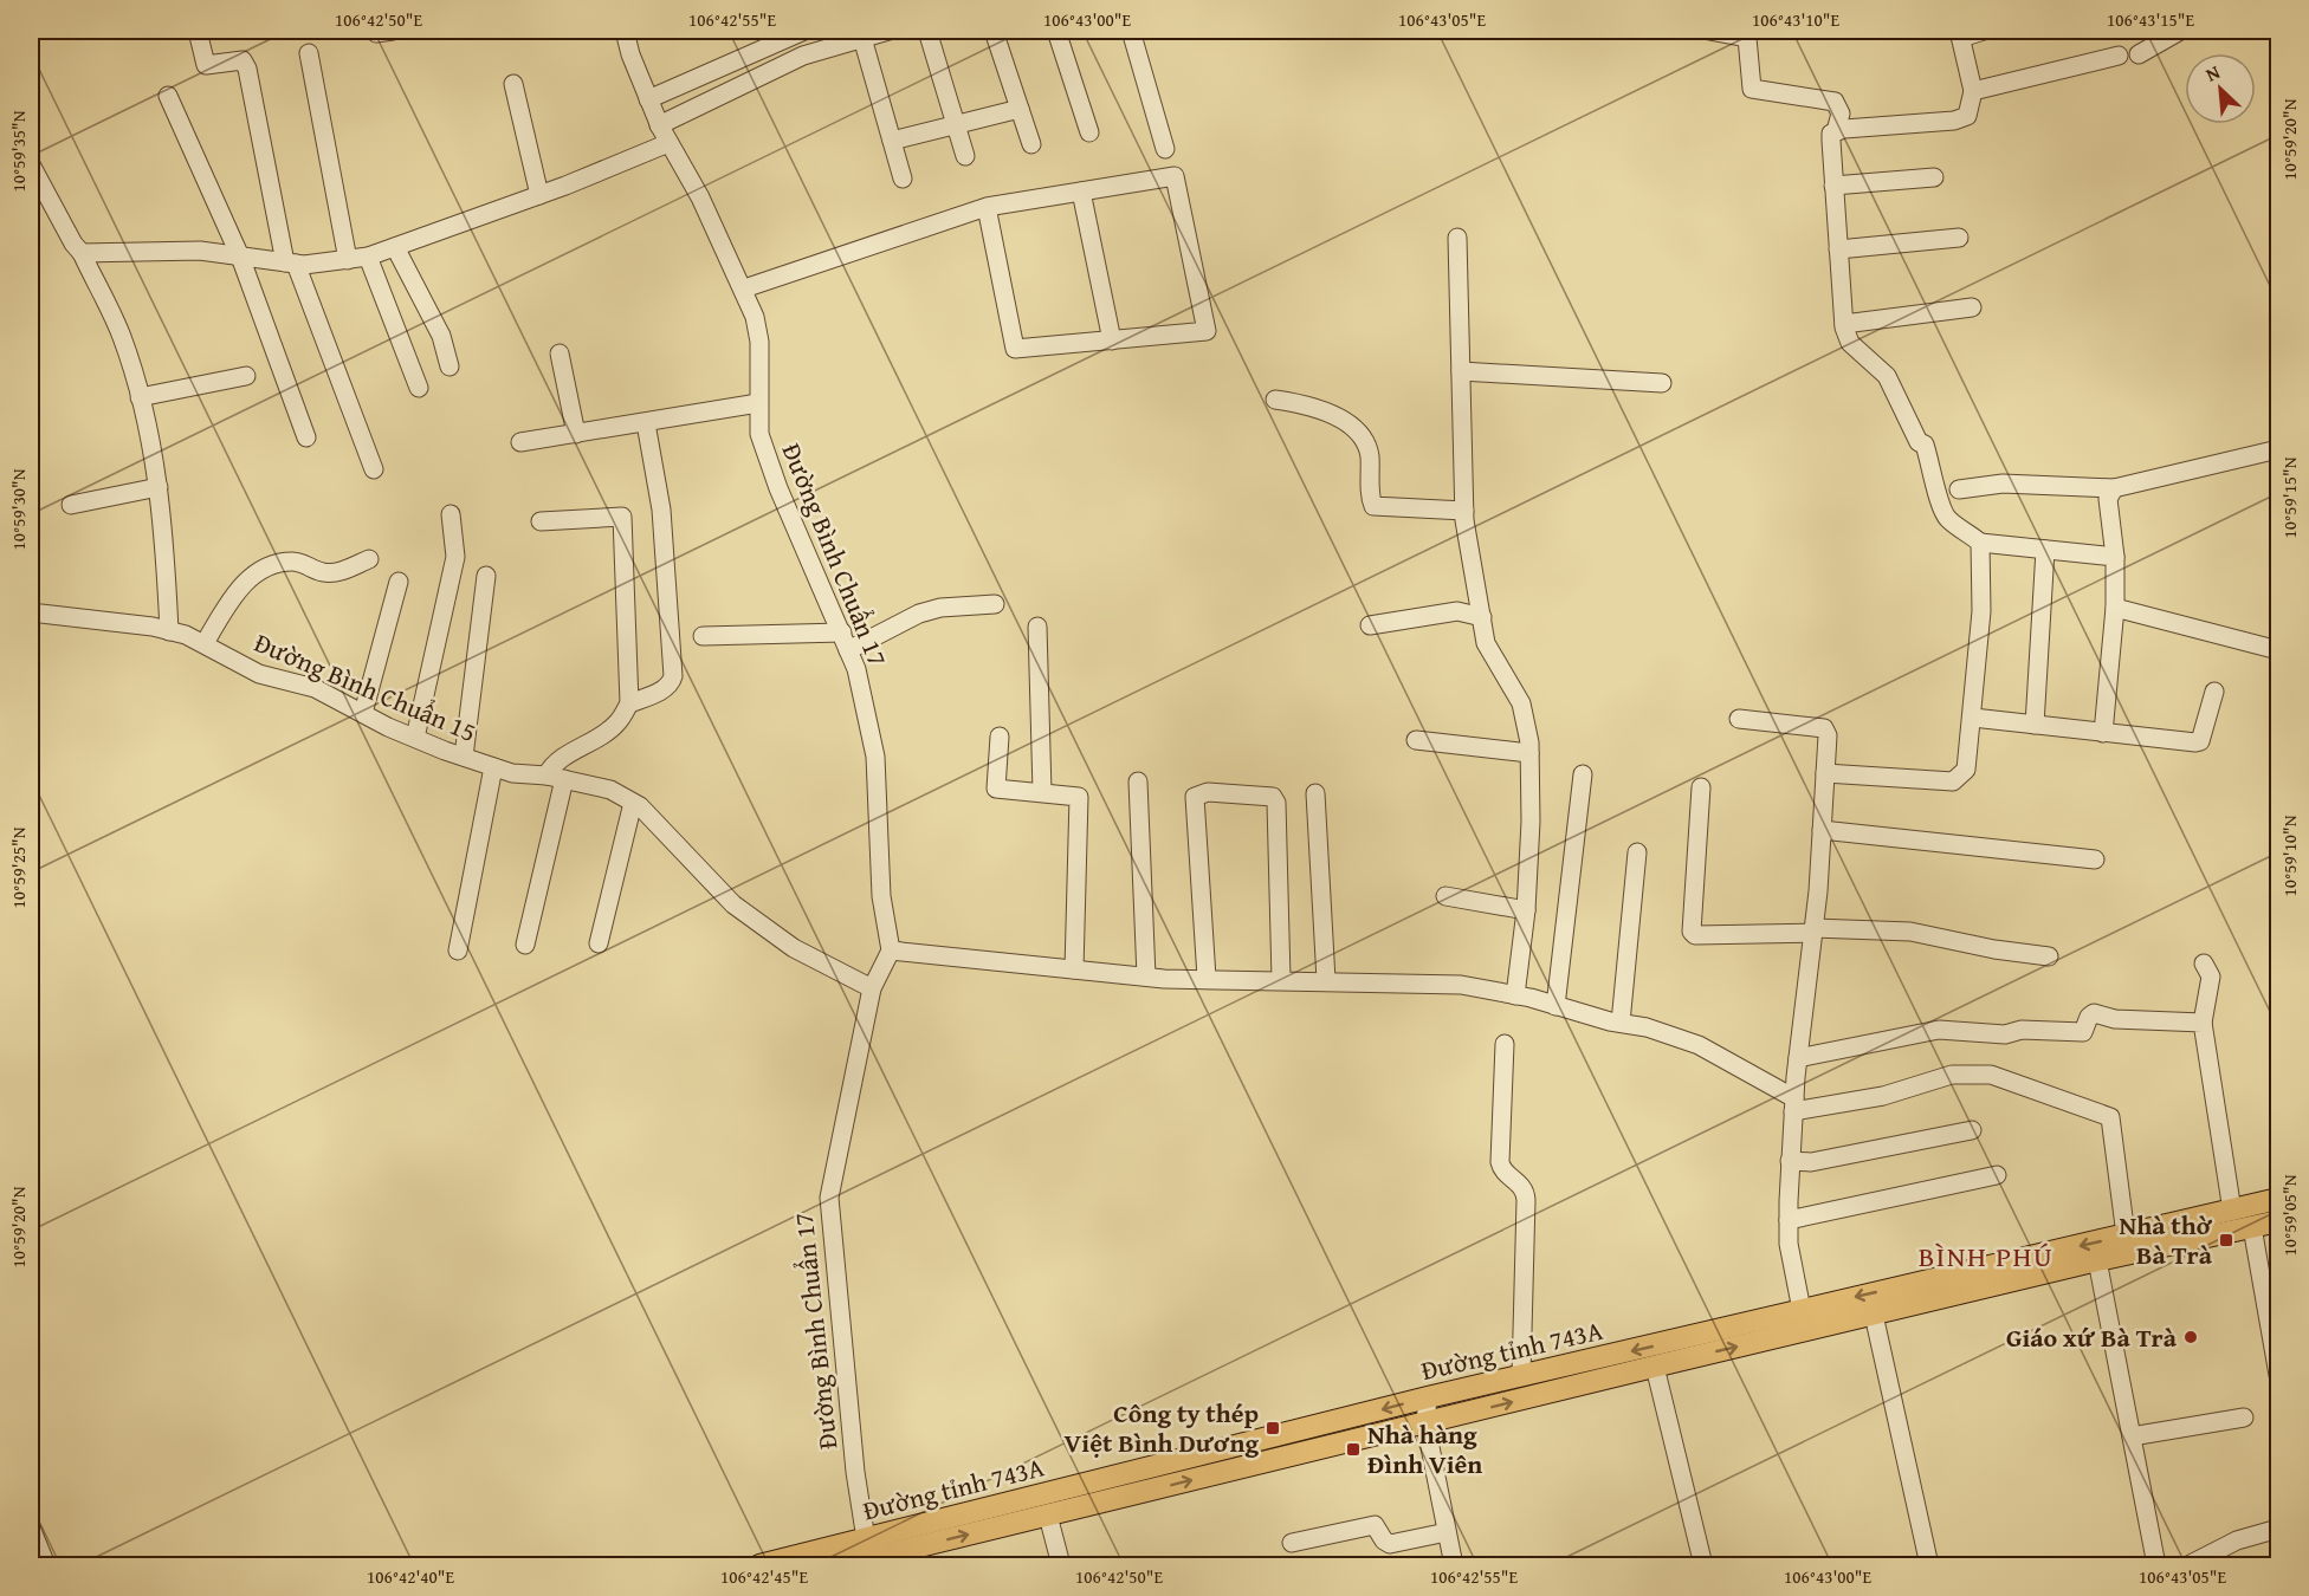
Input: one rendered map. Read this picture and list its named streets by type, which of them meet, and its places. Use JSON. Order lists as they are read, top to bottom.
{
  "streets": {
    "main road": ["Đường tỉnh 743A"],
    "street": ["Đường Bình Chuẩn 17", "Đường Bình Chuẩn 15"]
  },
  "crossings": [
    ["Đường Bình Chuẩn 17", "Đường Bình Chuẩn 15"],
    ["Đường Bình Chuẩn 17", "Đường tỉnh 743A"]
  ],
  "districts": ["BÌNH PHÚ"],
  "places": {
    "transit": ["Nhà thờ Bà Trà", "Công ty thép Việt Bình Dương", "Nhà hàng Đình Viên"],
    "other": ["Giáo xứ Bà Trà"]
  },
  "north": "top left",
  "coordinates": [
    "106°42'50\"E",
    "106°42'55\"E",
    "106°43'00\"E",
    "106°43'05\"E",
    "106°43'10\"E",
    "106°43'15\"E",
    "10°59'20\"N",
    "10°59'35\"N",
    "10°59'15\"N",
    "10°59'30\"N",
    "10°59'10\"N",
    "10°59'25\"N",
    "10°59'05\"N",
    "106°42'40\"E",
    "106°42'45\"E"
  ]
}
